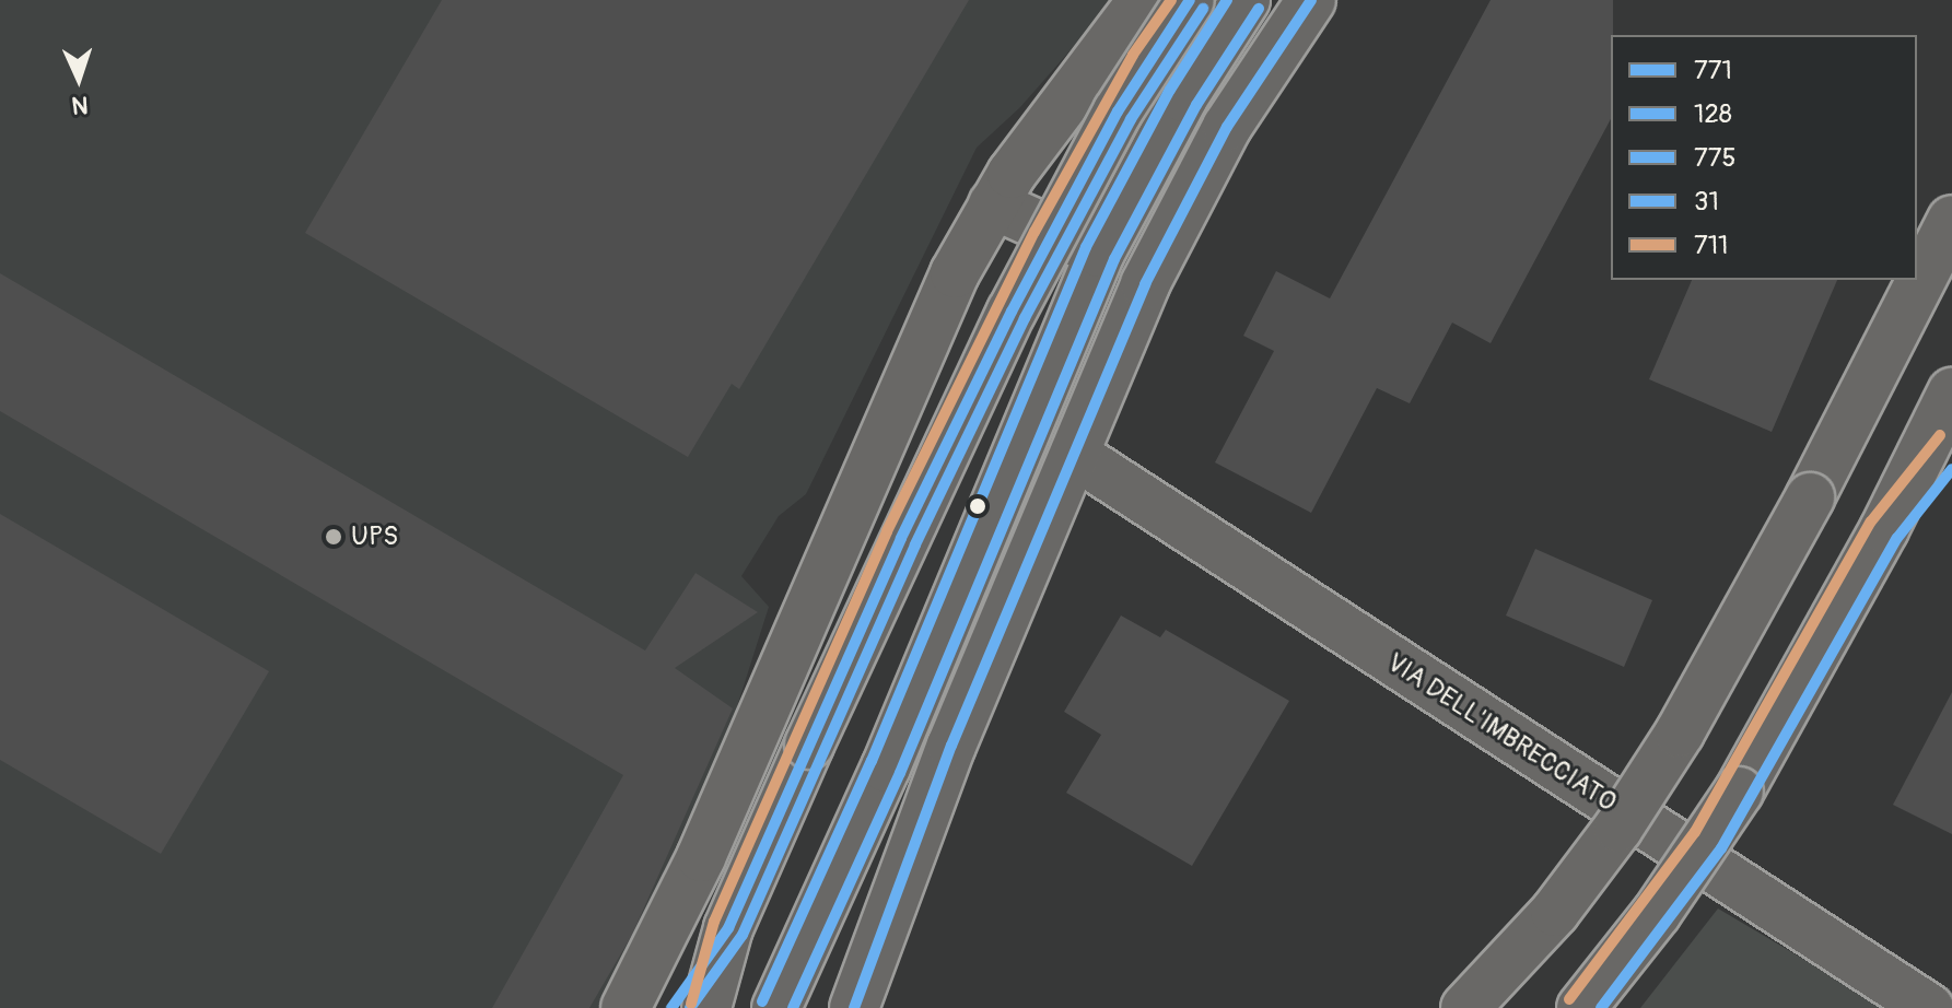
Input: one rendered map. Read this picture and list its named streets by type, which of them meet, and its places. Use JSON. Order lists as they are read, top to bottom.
{
  "streets": {
    "main road": ["VIA DELL'IMBRECCIATO"]
  },
  "places": ["UPS"],
  "lines": [
    "transit line 771",
    "transit line 775",
    "transit line 711",
    "transit line 128",
    "transit line 31"
  ],
  "legend": [
    "771",
    "128",
    "775",
    "31",
    "711"
  ],
  "north": "bottom"
}
